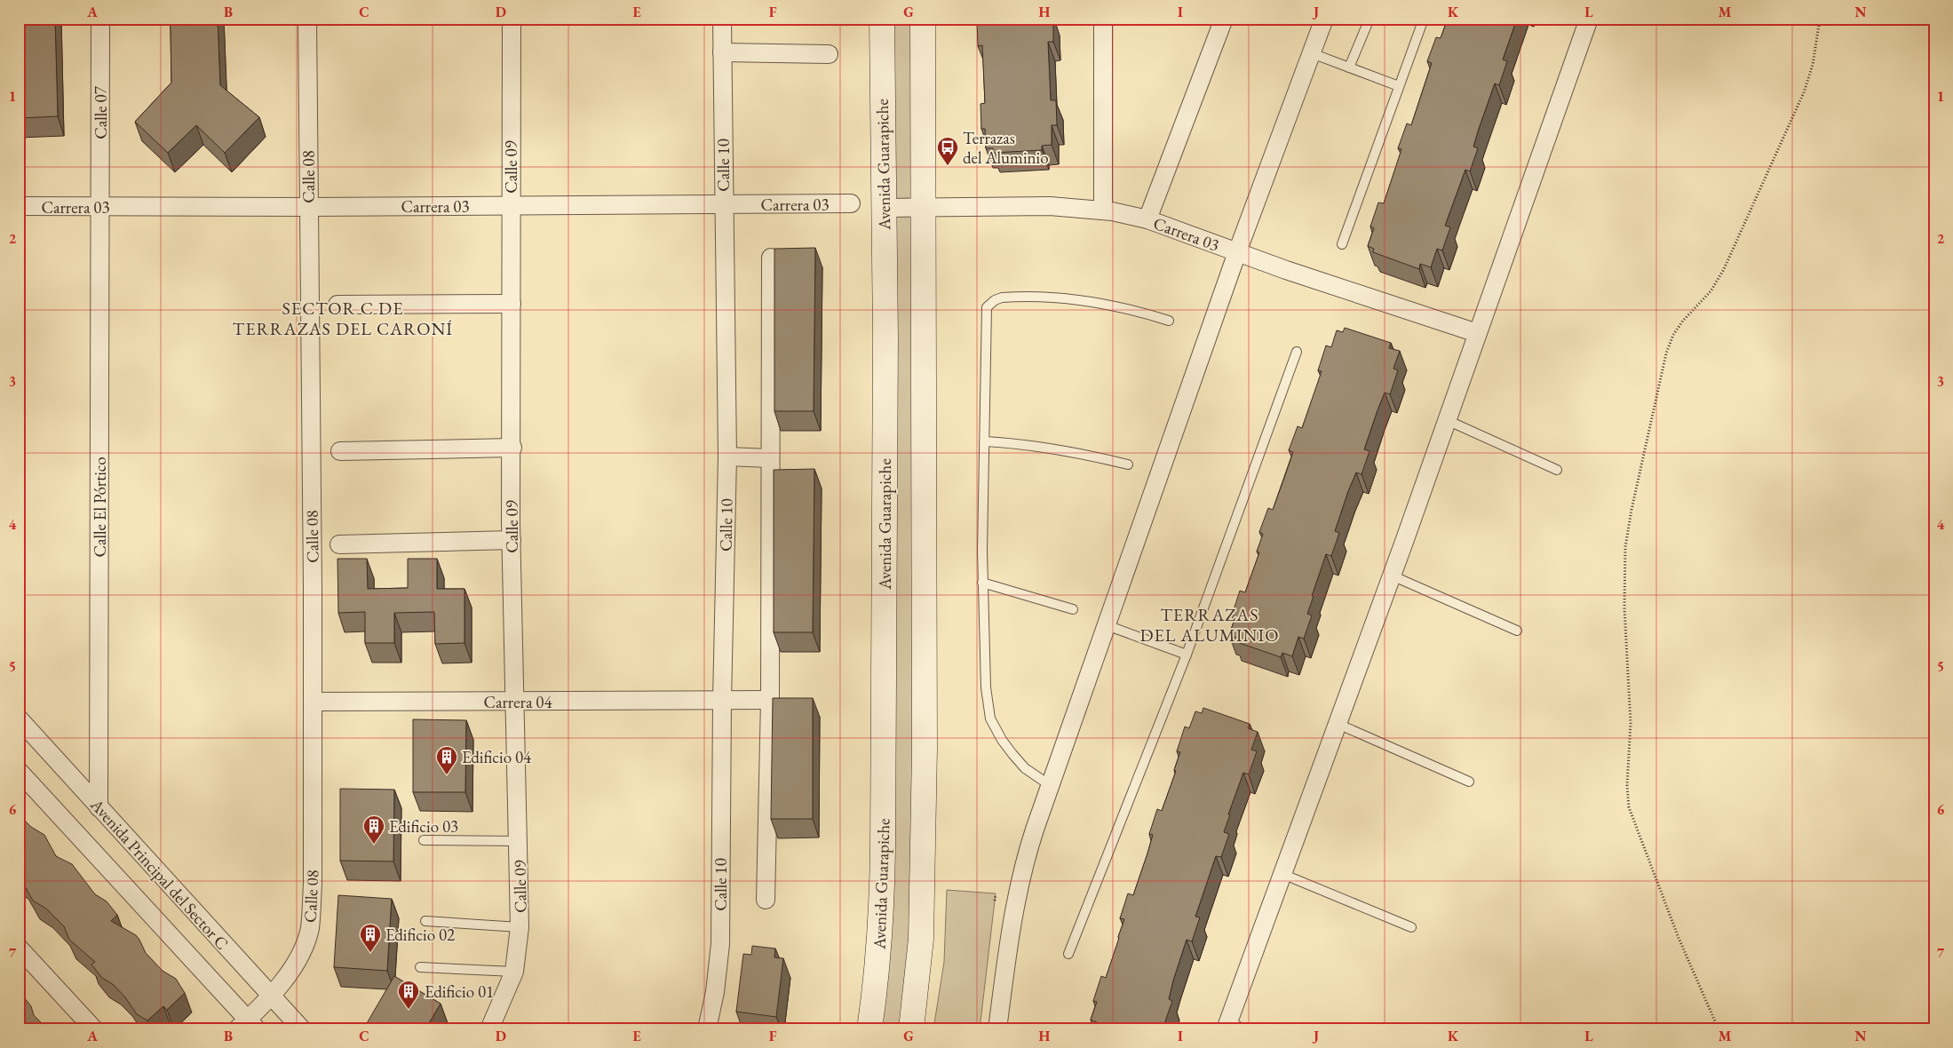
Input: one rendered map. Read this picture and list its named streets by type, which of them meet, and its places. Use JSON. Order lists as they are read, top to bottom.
{
  "streets": {
    "street": [
      "Calle 07",
      "Avenida Guarapiche",
      "Calle 10",
      "Calle 09",
      "Calle 08",
      "Carrera 03",
      "Calle El Pórtico",
      "Carrera 04",
      "Avenida Principal del Sector C"
    ]
  },
  "crossings": [
    ["Calle 07", "Carrera 03"],
    ["Calle 07", "Calle El Pórtico"],
    ["Avenida Guarapiche", "Carrera 03"],
    ["Calle 10", "Carrera 03"],
    ["Calle 10", "Carrera 04"],
    ["Calle 09", "Carrera 03"],
    ["Calle 09", "Carrera 04"],
    ["Calle 08", "Carrera 03"],
    ["Calle 08", "Carrera 04"],
    ["Calle 08", "Avenida Principal del Sector C"],
    ["Carrera 03", "Calle El Pórtico"],
    ["Calle El Pórtico", "Avenida Principal del Sector C"]
  ],
  "districts": ["SECTOR C DE TERRAZAS DEL CARONÍ", "TERRAZAS DEL ALUMINIO"],
  "places": {
    "bus stop": ["Terrazas del Aluminio"],
    "building": [
      "Edificio 04",
      "Edificio 03",
      "Edificio 02",
      "Edificio 01"
    ]
  },
  "grid": {
    "columns": [
      "A",
      "B",
      "C",
      "D",
      "E",
      "F",
      "G",
      "H",
      "I",
      "J",
      "K",
      "L",
      "M",
      "N"
    ],
    "rows": [
      "1",
      "2",
      "3",
      "4",
      "5",
      "6",
      "7"
    ]
  }
}
